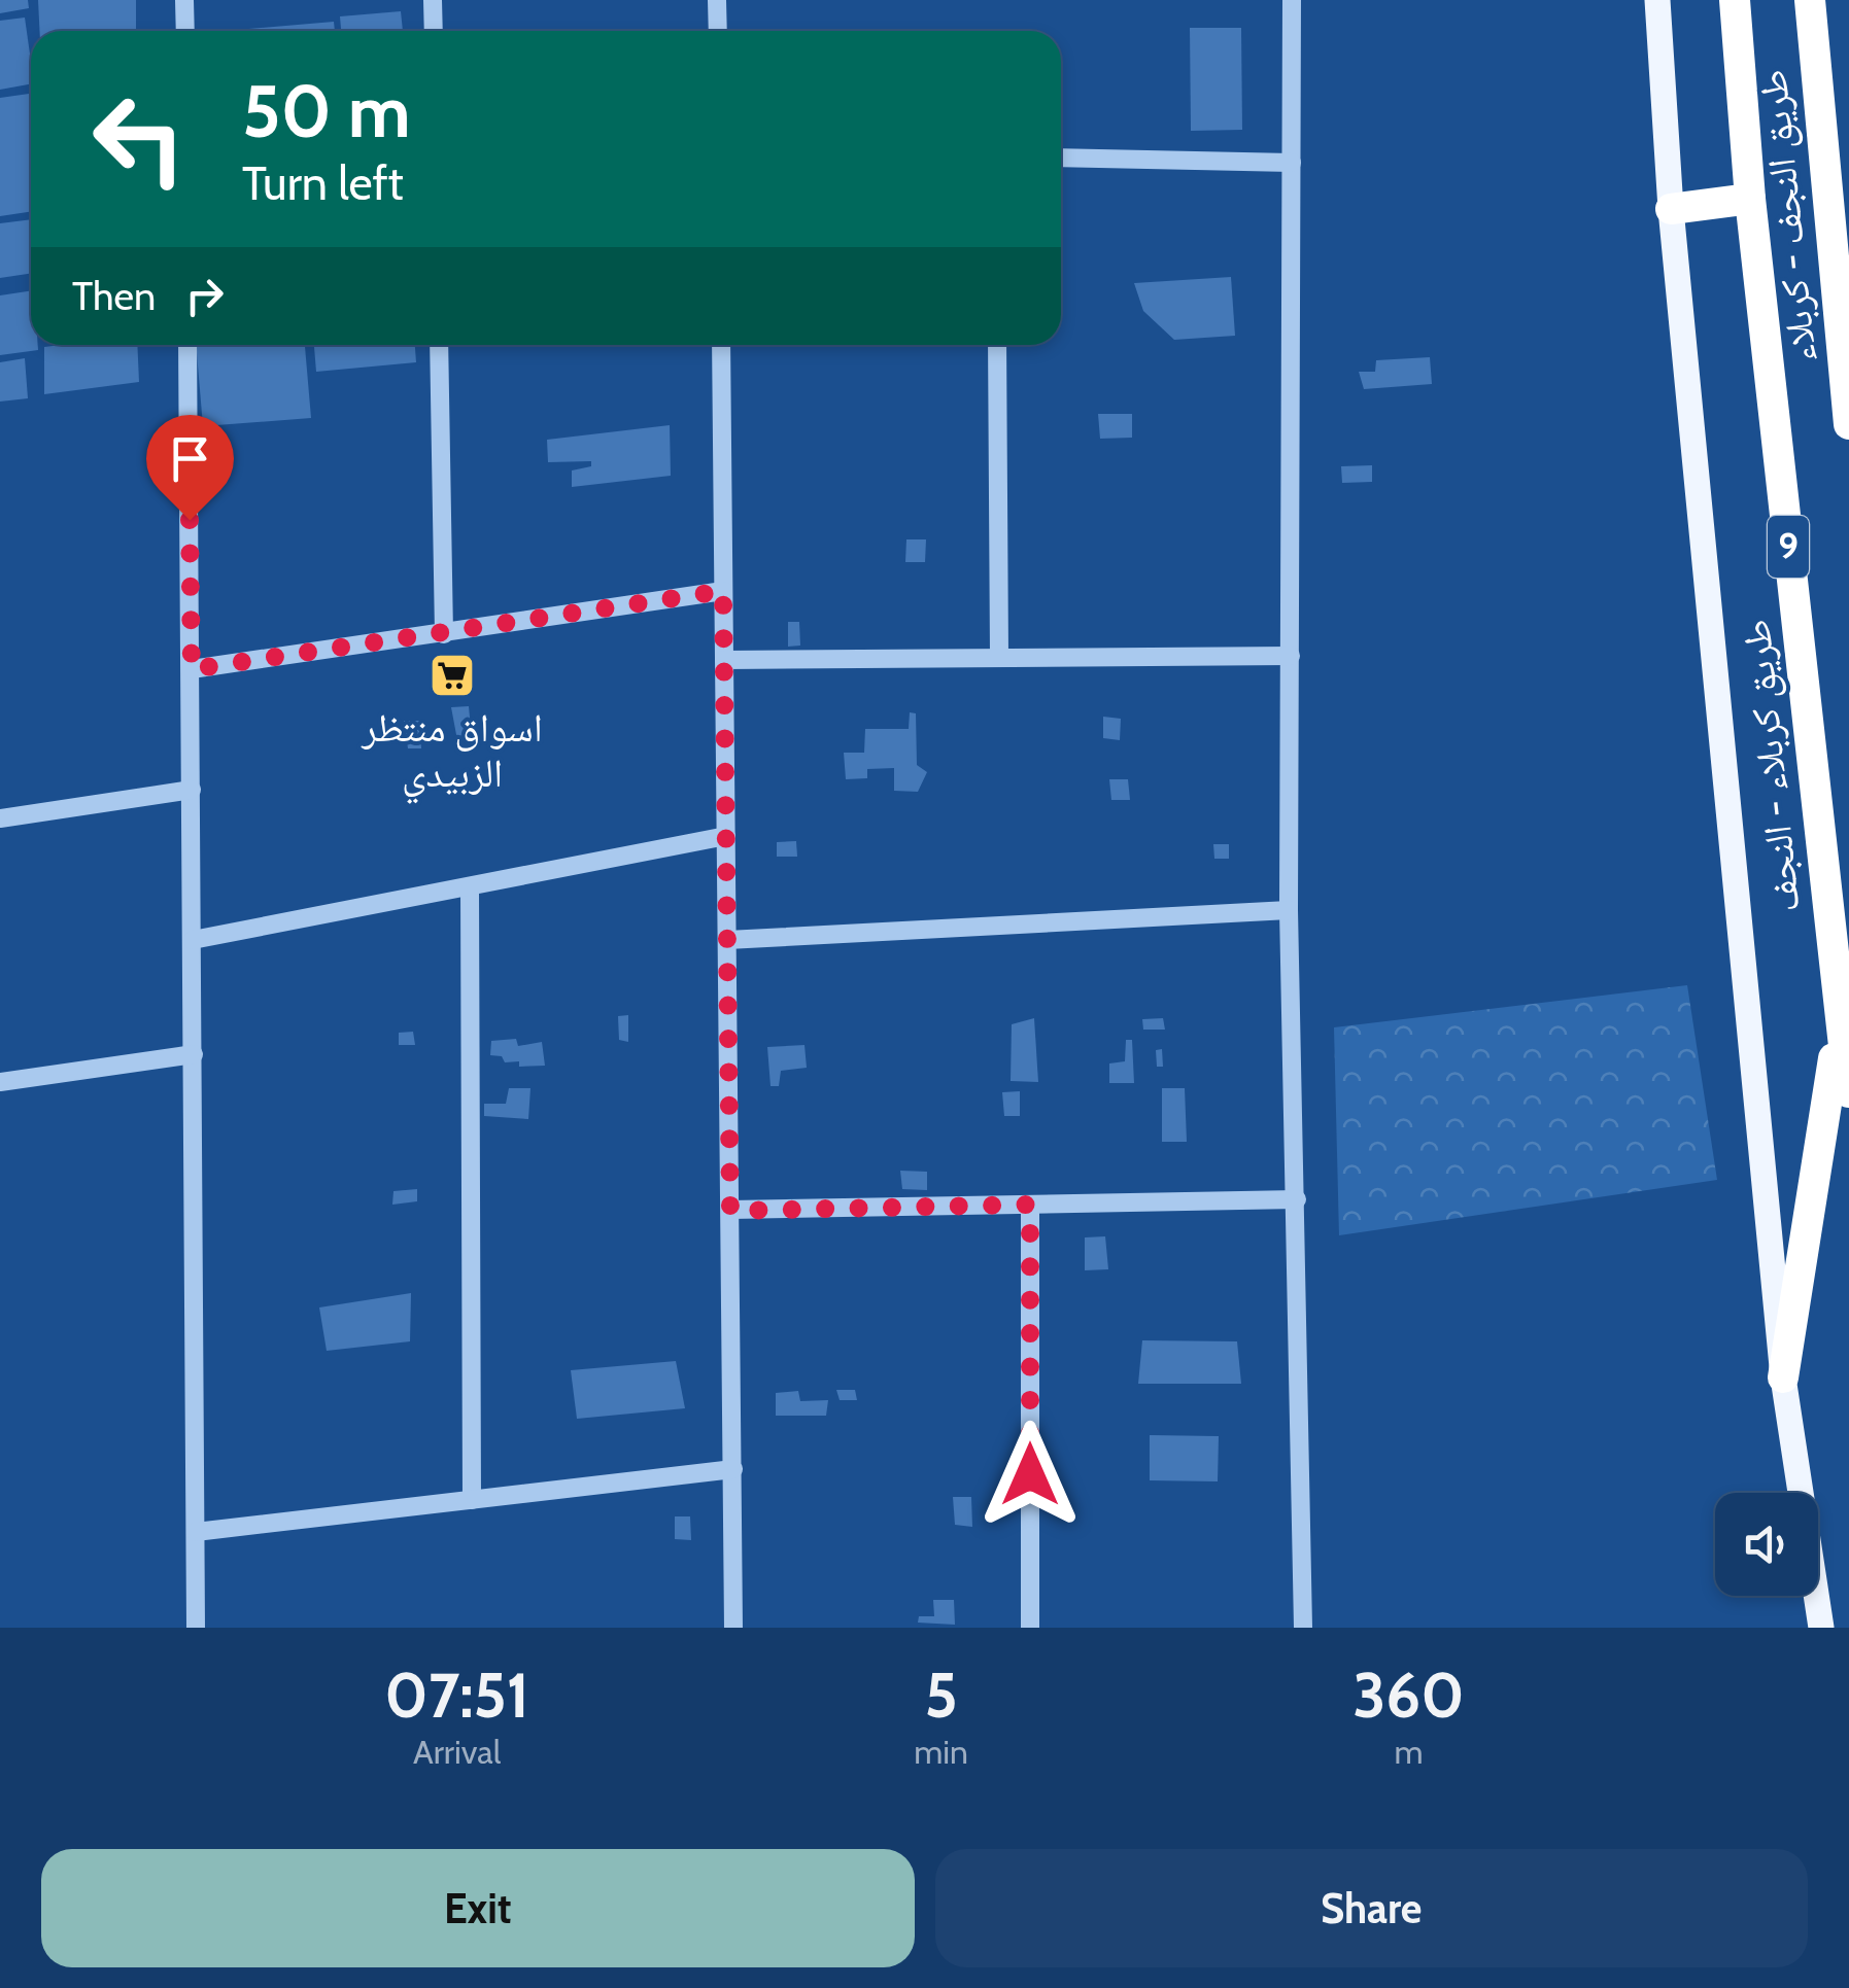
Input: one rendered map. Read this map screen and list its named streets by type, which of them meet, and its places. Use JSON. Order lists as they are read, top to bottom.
{
  "streets": {
    "highway": ["طريق النجف - کربلاء", "9", "طريق کربلاء - النجف"]
  },
  "places": {
    "supermarket": ["اسواق منتظر الزبيدي"]
  },
  "page": {
    "turn": ["50 m", "Turn left"],
    "then": "Then",
    "eta": [
      "07:51",
      "Arrival",
      "5",
      "min",
      "360",
      "m"
    ],
    "buttons": ["Exit", "Share"]
  }
}
